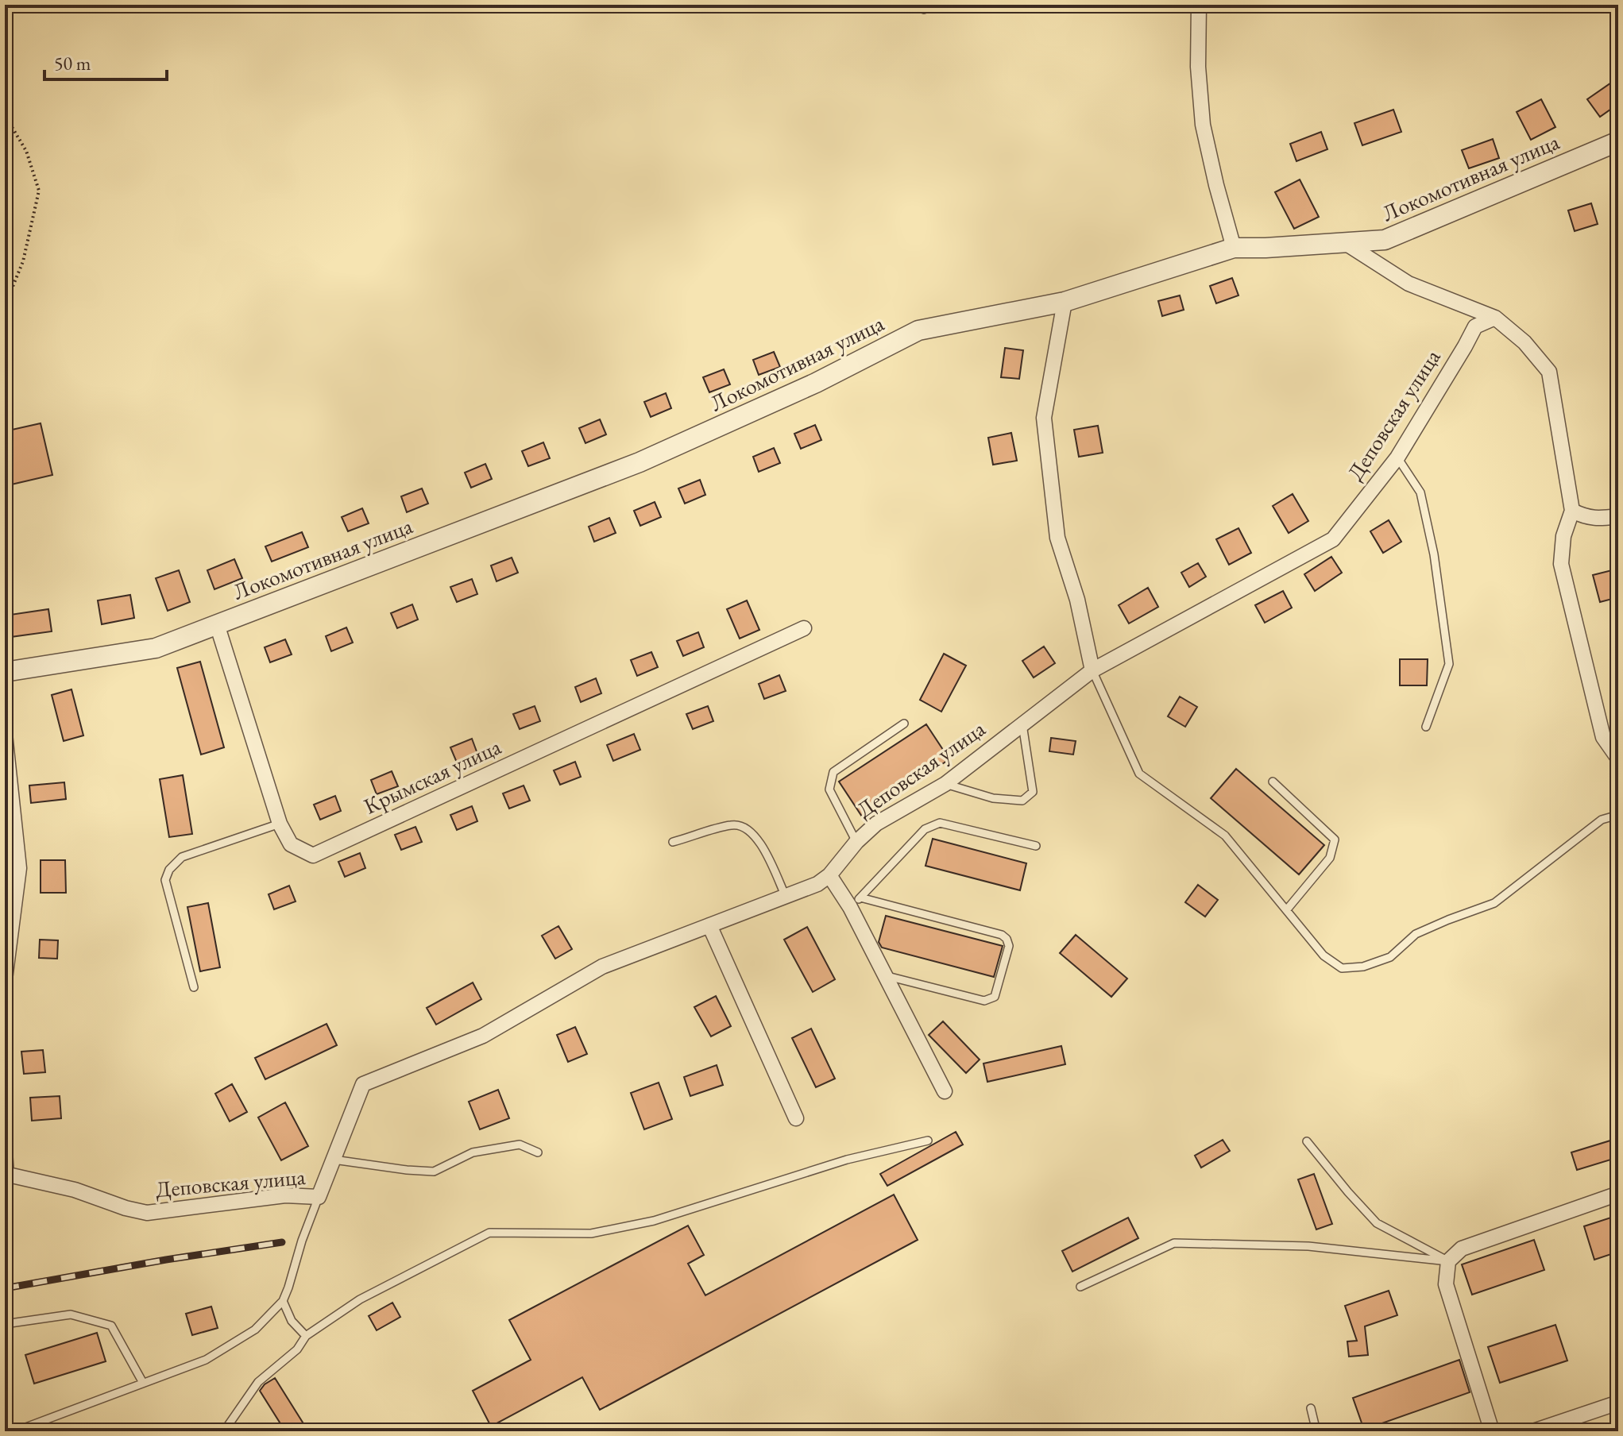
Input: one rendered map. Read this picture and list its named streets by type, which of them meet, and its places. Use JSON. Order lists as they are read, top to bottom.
{
  "streets": {
    "street": ["Локомотивная улица", "Деповская улица", "Крымская улица"]
  },
  "crossings": [
    ["Локомотивная улица", "Крымская улица"]
  ],
  "scale_bar": "50 m"
}
